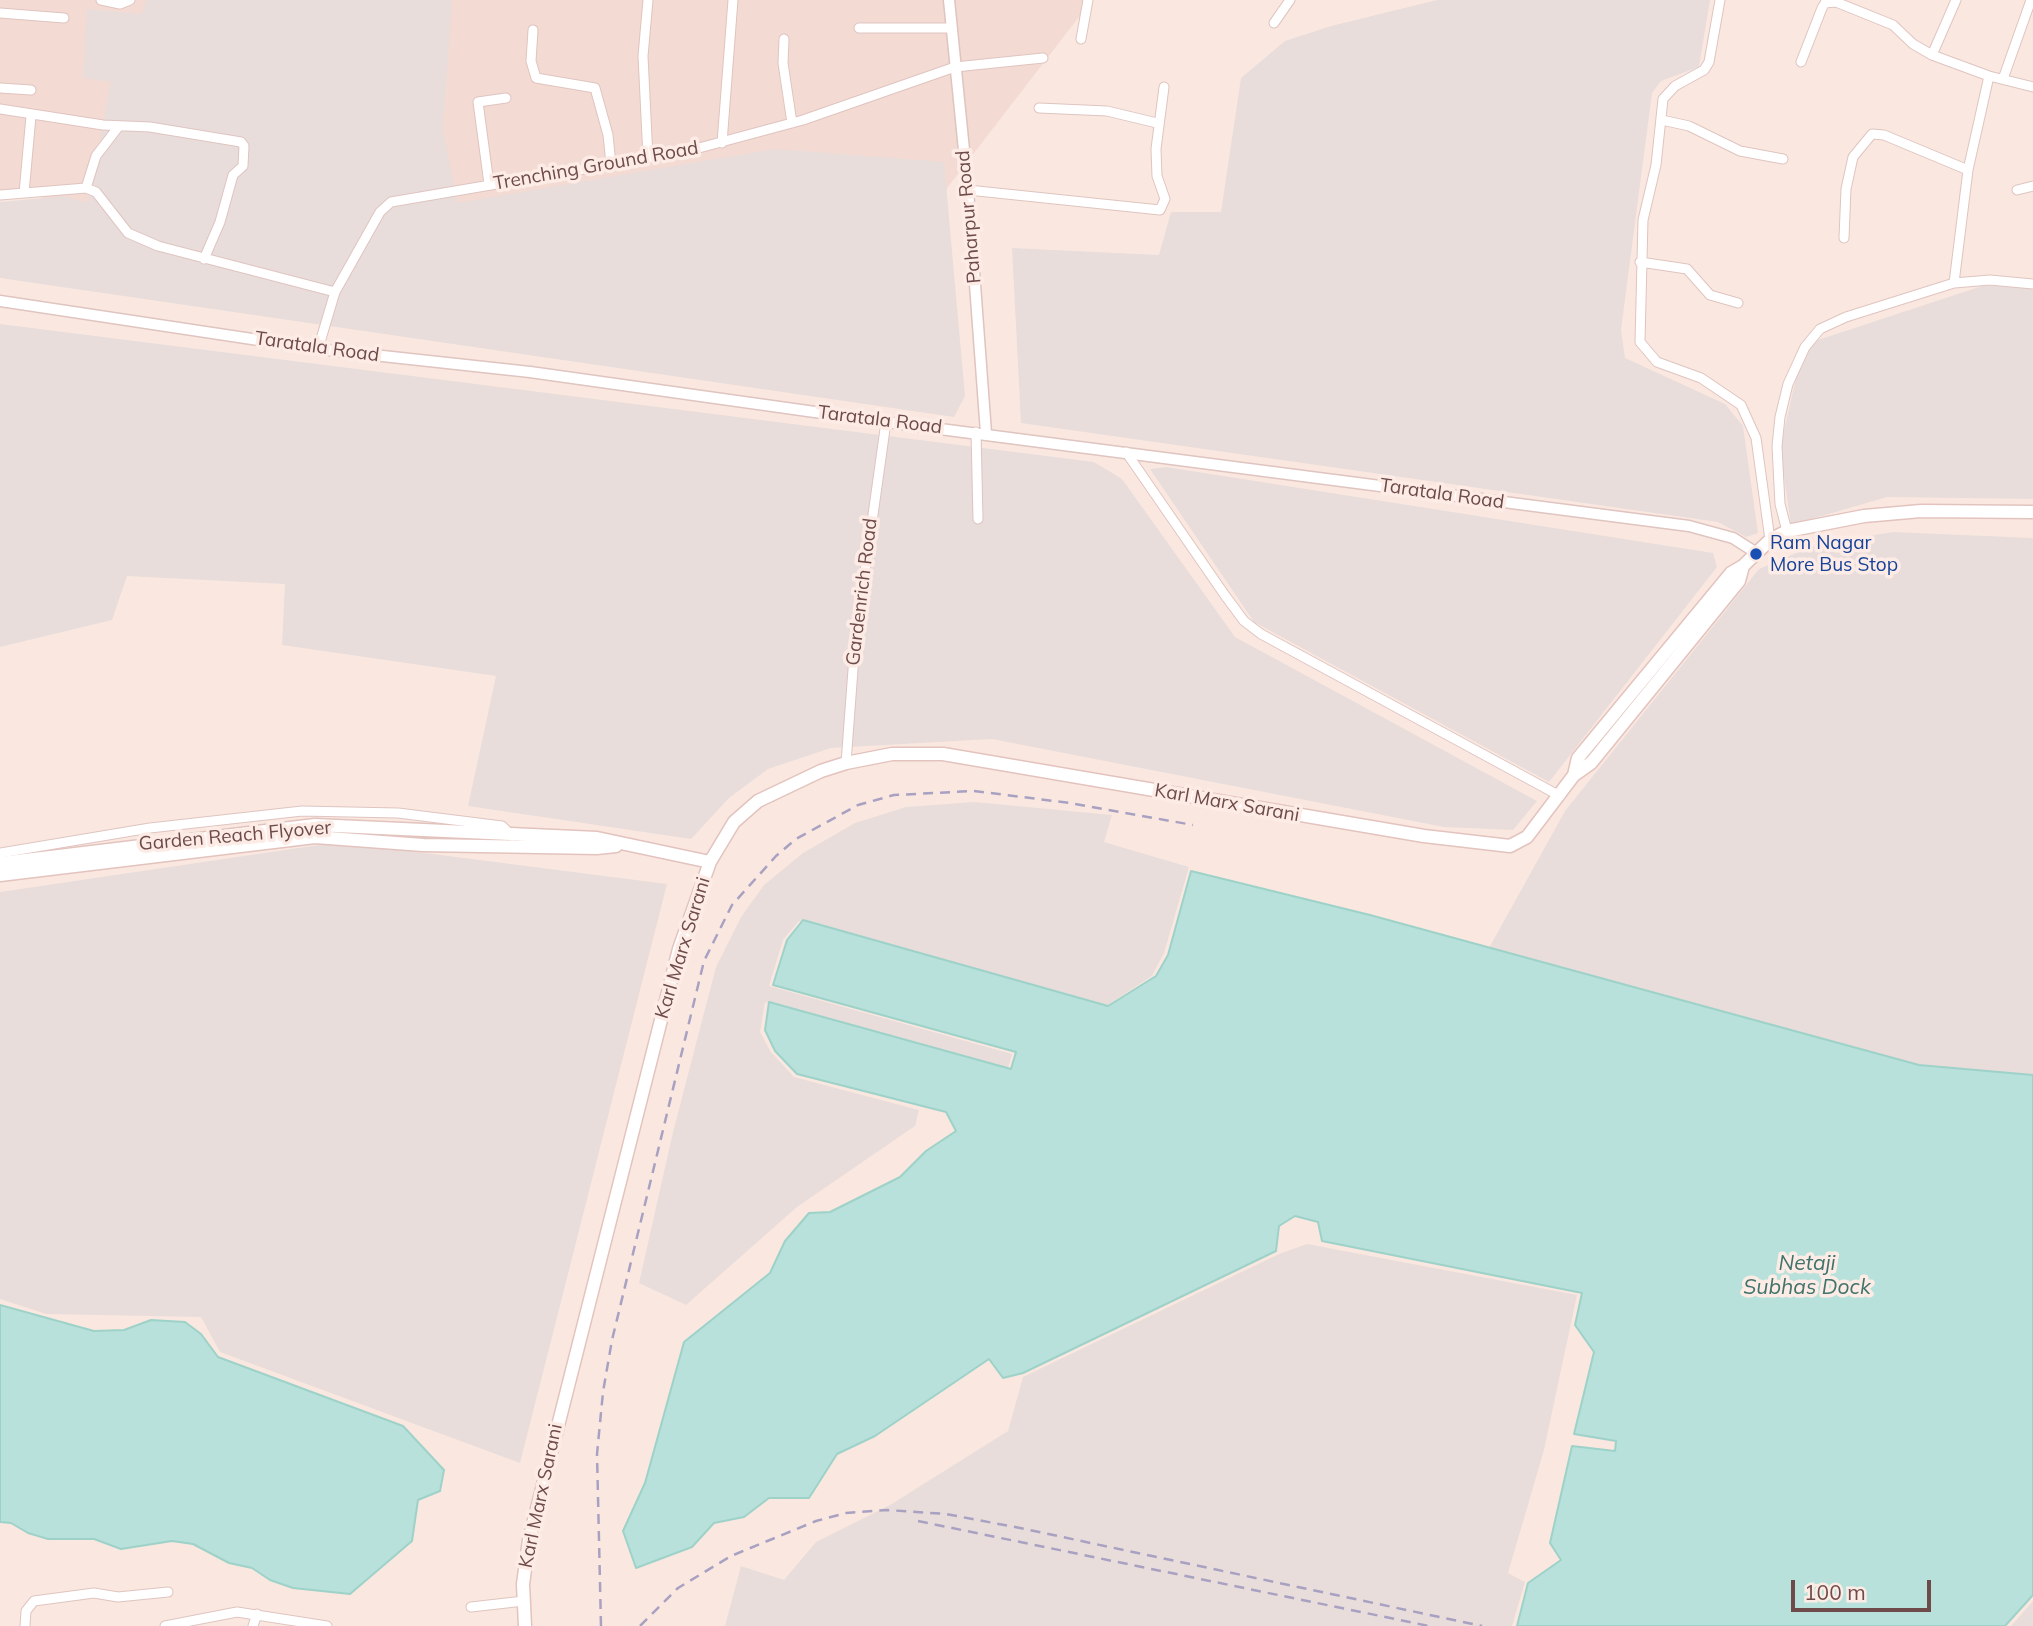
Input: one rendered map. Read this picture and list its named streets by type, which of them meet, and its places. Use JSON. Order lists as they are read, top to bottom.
{
  "streets": {
    "main road": ["Karl Marx Sarani", "Garden Reach Flyover"],
    "street": [
      "Trenching Ground Road",
      "Paharpur Road",
      "Taratala Road",
      "Gardenrich Road"
    ]
  },
  "crossings": [
    ["Trenching Ground Road", "Paharpur Road"],
    ["Trenching Ground Road", "Taratala Road"],
    ["Paharpur Road", "Taratala Road"],
    ["Taratala Road", "Gardenrich Road"],
    ["Taratala Road", "Karl Marx Sarani"],
    ["Gardenrich Road", "Karl Marx Sarani"]
  ],
  "water": ["Netaji Subhas Dock"],
  "places": ["Ram Nagar More Bus Stop"],
  "scale_bar": "100 m"
}
